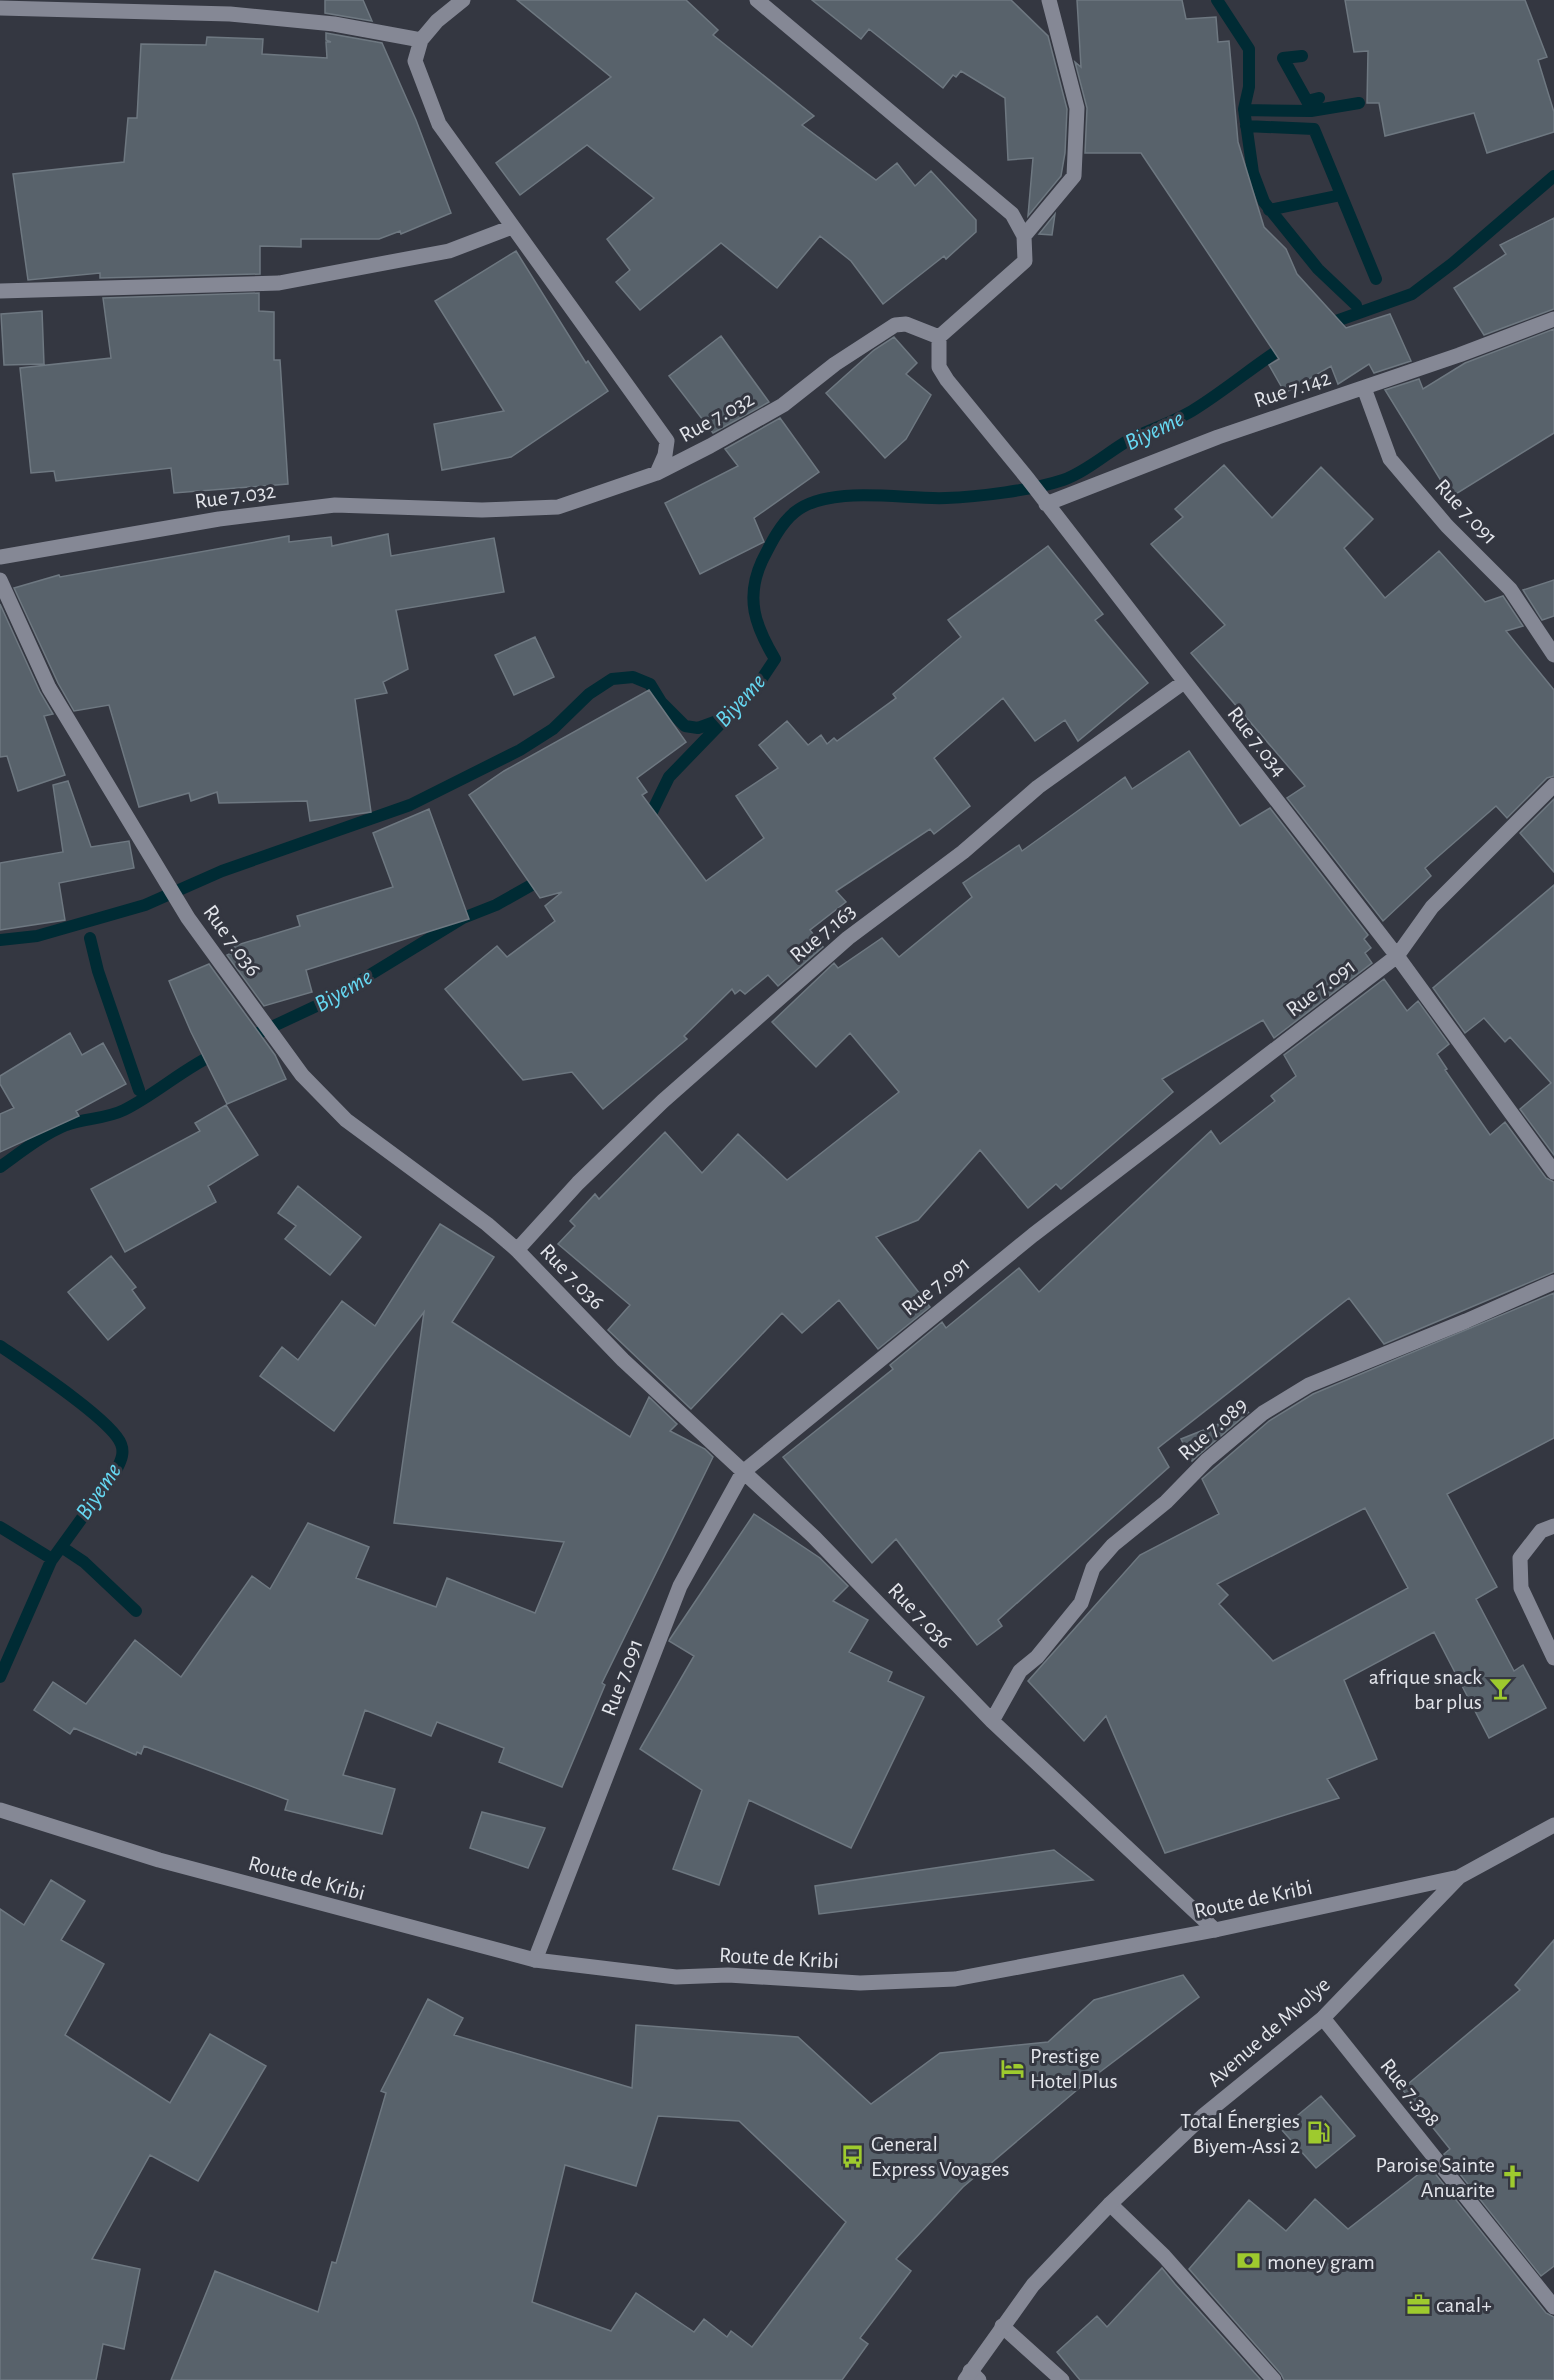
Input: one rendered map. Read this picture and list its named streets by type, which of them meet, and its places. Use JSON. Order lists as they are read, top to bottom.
{
  "streets": {
    "street": [
      "Rue 7.142",
      "Rue 7.032",
      "Rue 7.091",
      "Rue 7.034",
      "Rue 7.163",
      "Rue 7.036",
      "Rue 7.089",
      "Route de Kribi",
      "Avenue de Mvolye",
      "Rue 7.398"
    ]
  },
  "crossings": [
    ["Rue 7.142", "Rue 7.091"],
    ["Rue 7.142", "Rue 7.034"],
    ["Rue 7.032", "Rue 7.034"],
    ["Rue 7.091", "Rue 7.034"],
    ["Rue 7.091", "Rue 7.036"],
    ["Rue 7.091", "Route de Kribi"],
    ["Rue 7.034", "Rue 7.163"],
    ["Rue 7.163", "Rue 7.036"],
    ["Rue 7.036", "Rue 7.089"],
    ["Rue 7.036", "Route de Kribi"],
    ["Route de Kribi", "Avenue de Mvolye"],
    ["Avenue de Mvolye", "Rue 7.398"]
  ],
  "water": ["Biyeme"],
  "places": {
    "bar": ["afrique snack bar plus"],
    "hotel": ["Prestige Hotel Plus"],
    "fuel station": ["Total Énergies Biyem-Assi 2"],
    "bus stop": ["General Express Voyages"],
    "church": ["Paroise Sainte Anuarite"],
    "bank": ["money gram"],
    "office": ["canal+"]
  }
}
